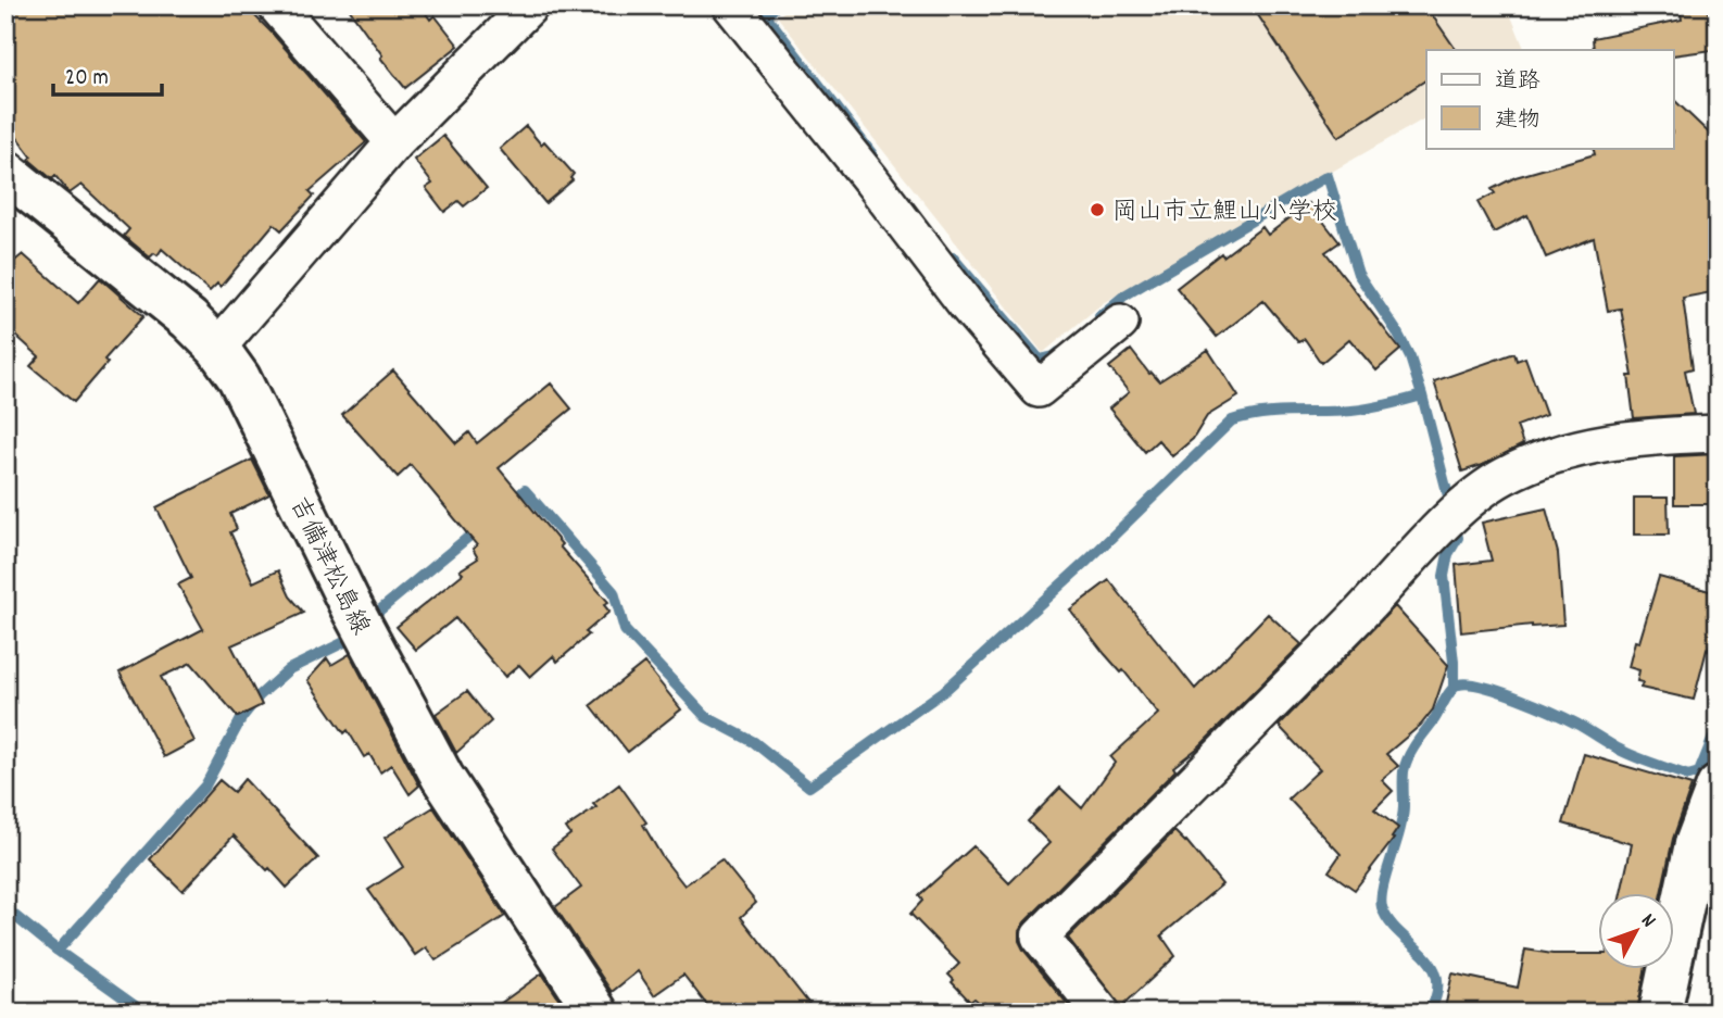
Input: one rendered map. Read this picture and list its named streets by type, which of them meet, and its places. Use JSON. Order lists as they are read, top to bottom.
{
  "streets": {
    "main road": ["吉備津松島線"]
  },
  "places": ["岡山市立鯉山小学校"],
  "legend": ["道路", "建物"],
  "scale_bar": "20 m",
  "north": "top right"
}
